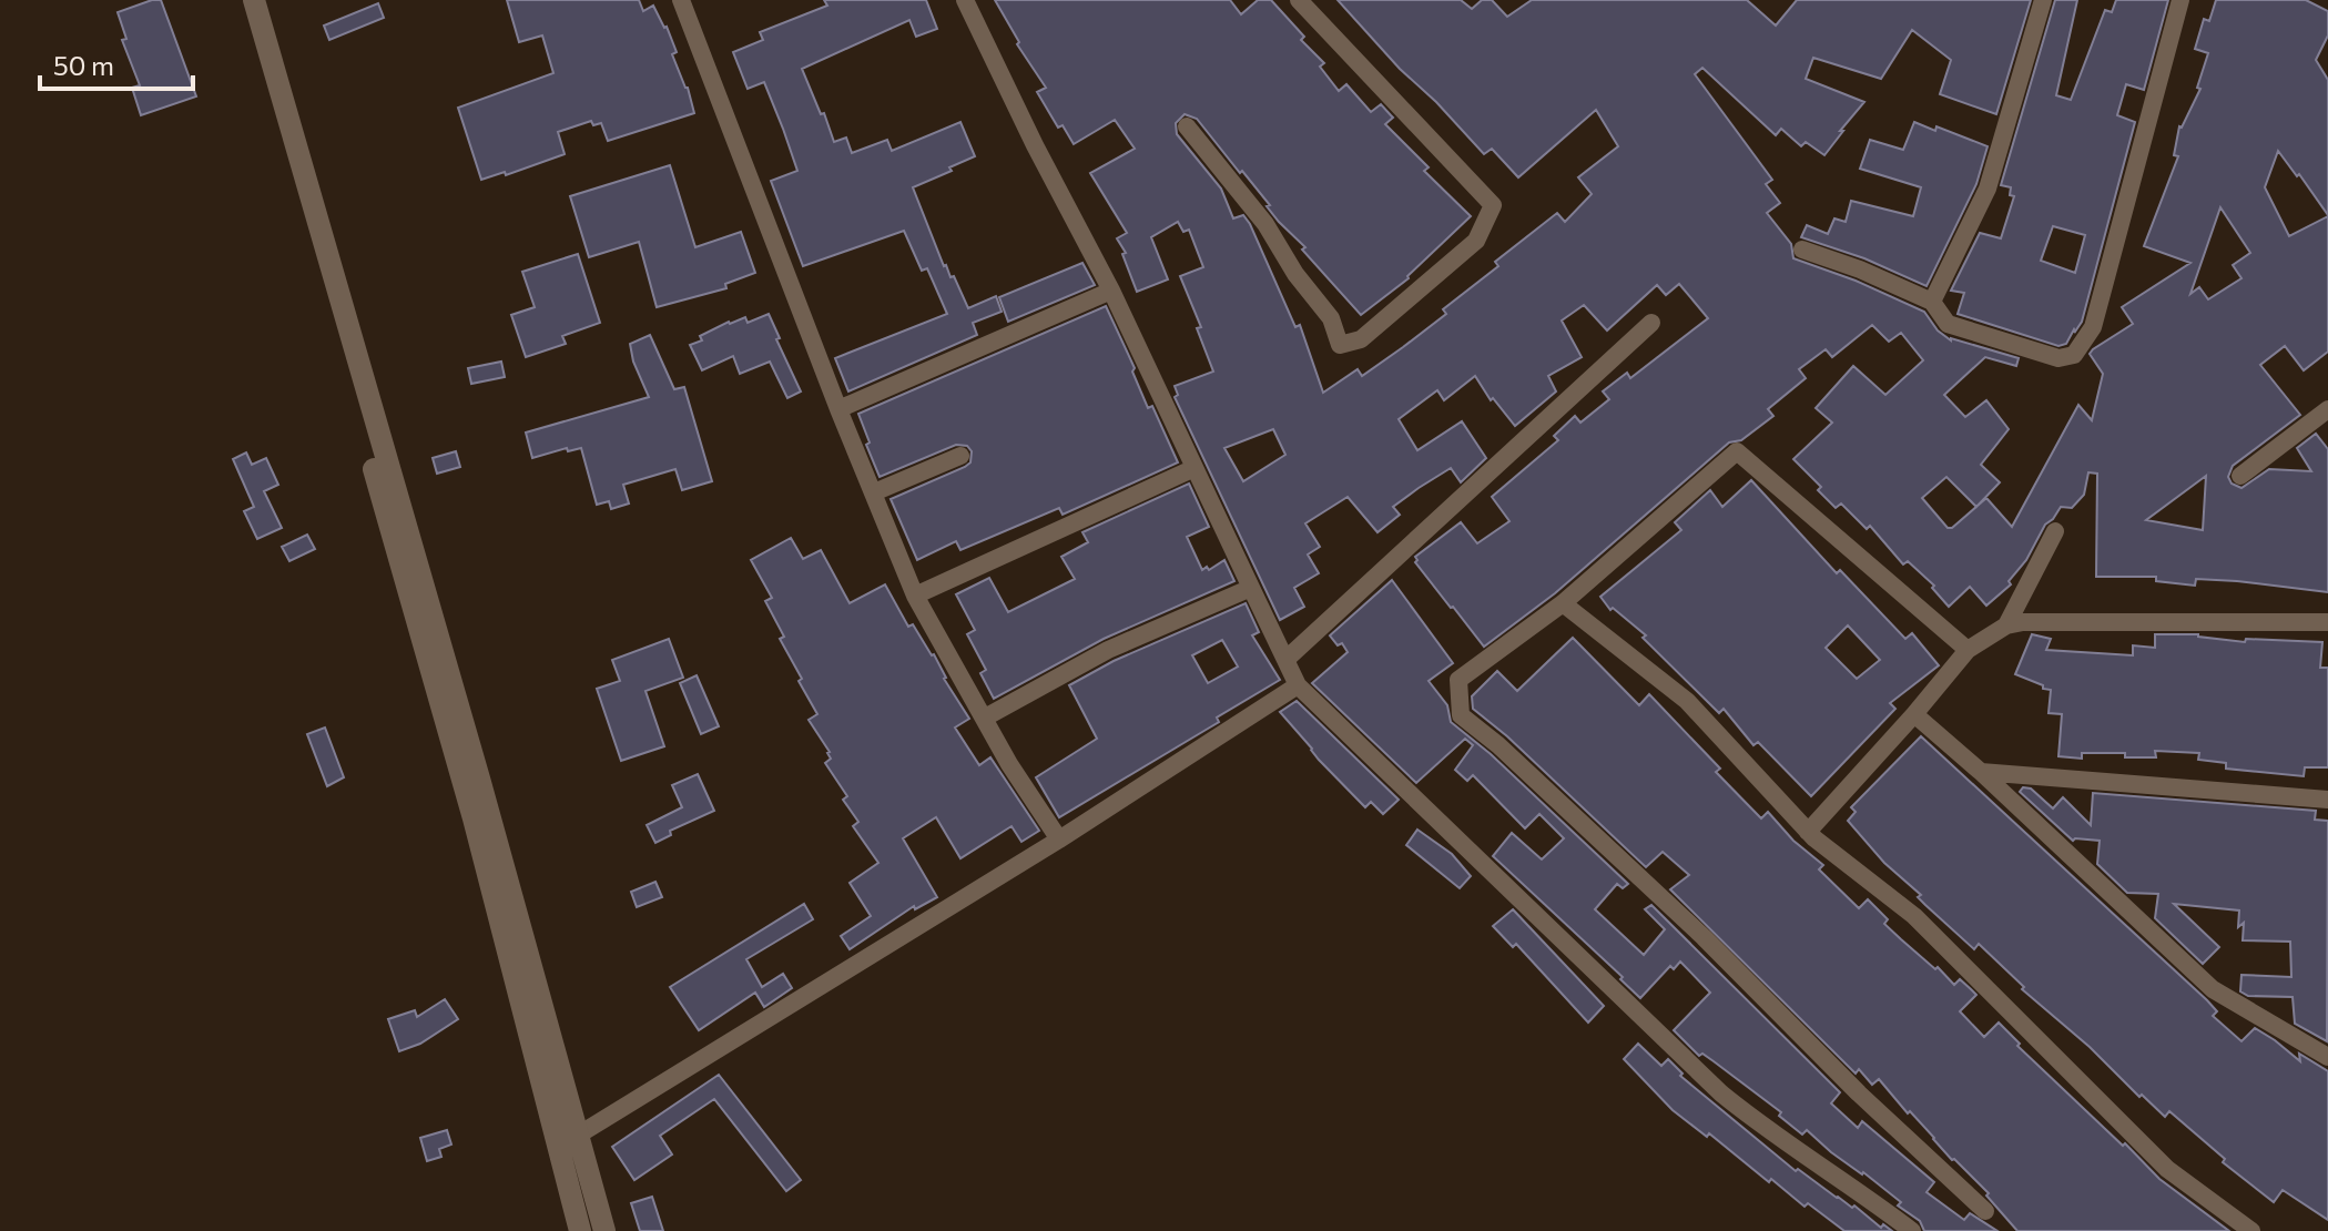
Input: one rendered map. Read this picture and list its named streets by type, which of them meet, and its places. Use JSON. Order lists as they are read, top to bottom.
{
  "scale_bar": "50 m"
}
